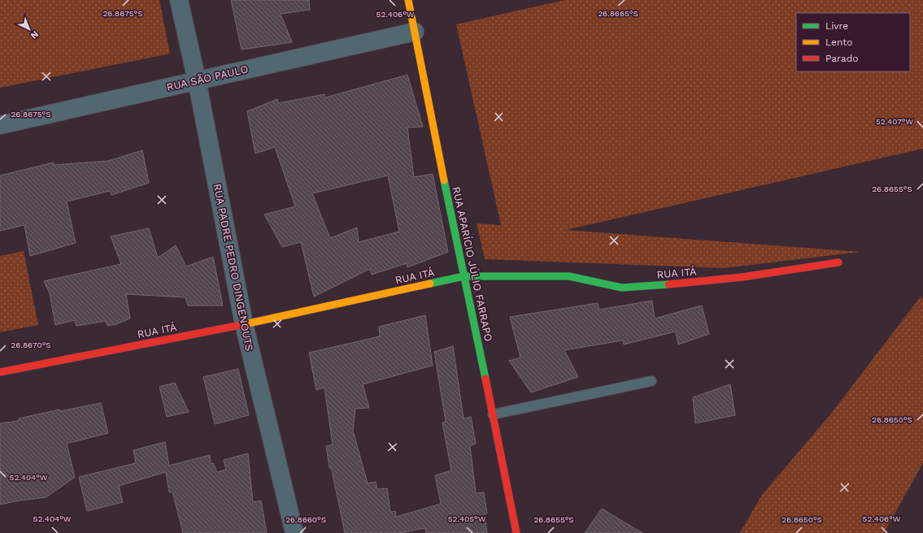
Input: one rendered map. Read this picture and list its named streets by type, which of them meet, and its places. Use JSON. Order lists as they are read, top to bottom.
{
  "streets": {
    "street": [
      "RUA SÃO PAULO",
      "RUA APARÍCIO JÚLIO FARRAPO",
      "RUA PADRE PEDRO DINGENOUTS",
      "RUA ITÁ"
    ]
  },
  "crossings": [
    ["RUA SÃO PAULO", "RUA APARÍCIO JÚLIO FARRAPO"],
    ["RUA SÃO PAULO", "RUA PADRE PEDRO DINGENOUTS"],
    ["RUA APARÍCIO JÚLIO FARRAPO", "RUA ITÁ"],
    ["RUA PADRE PEDRO DINGENOUTS", "RUA ITÁ"]
  ],
  "legend": ["Livre", "Lento", "Parado"],
  "north": "bottom right",
  "coordinates": [
    "26.8675°S",
    "26.8665°S",
    "52.406°W",
    "52.407°W",
    "26.8655°S",
    "26.8670°S",
    "26.8650°S",
    "52.404°W",
    "52.405°W",
    "26.8660°S"
  ]
}
